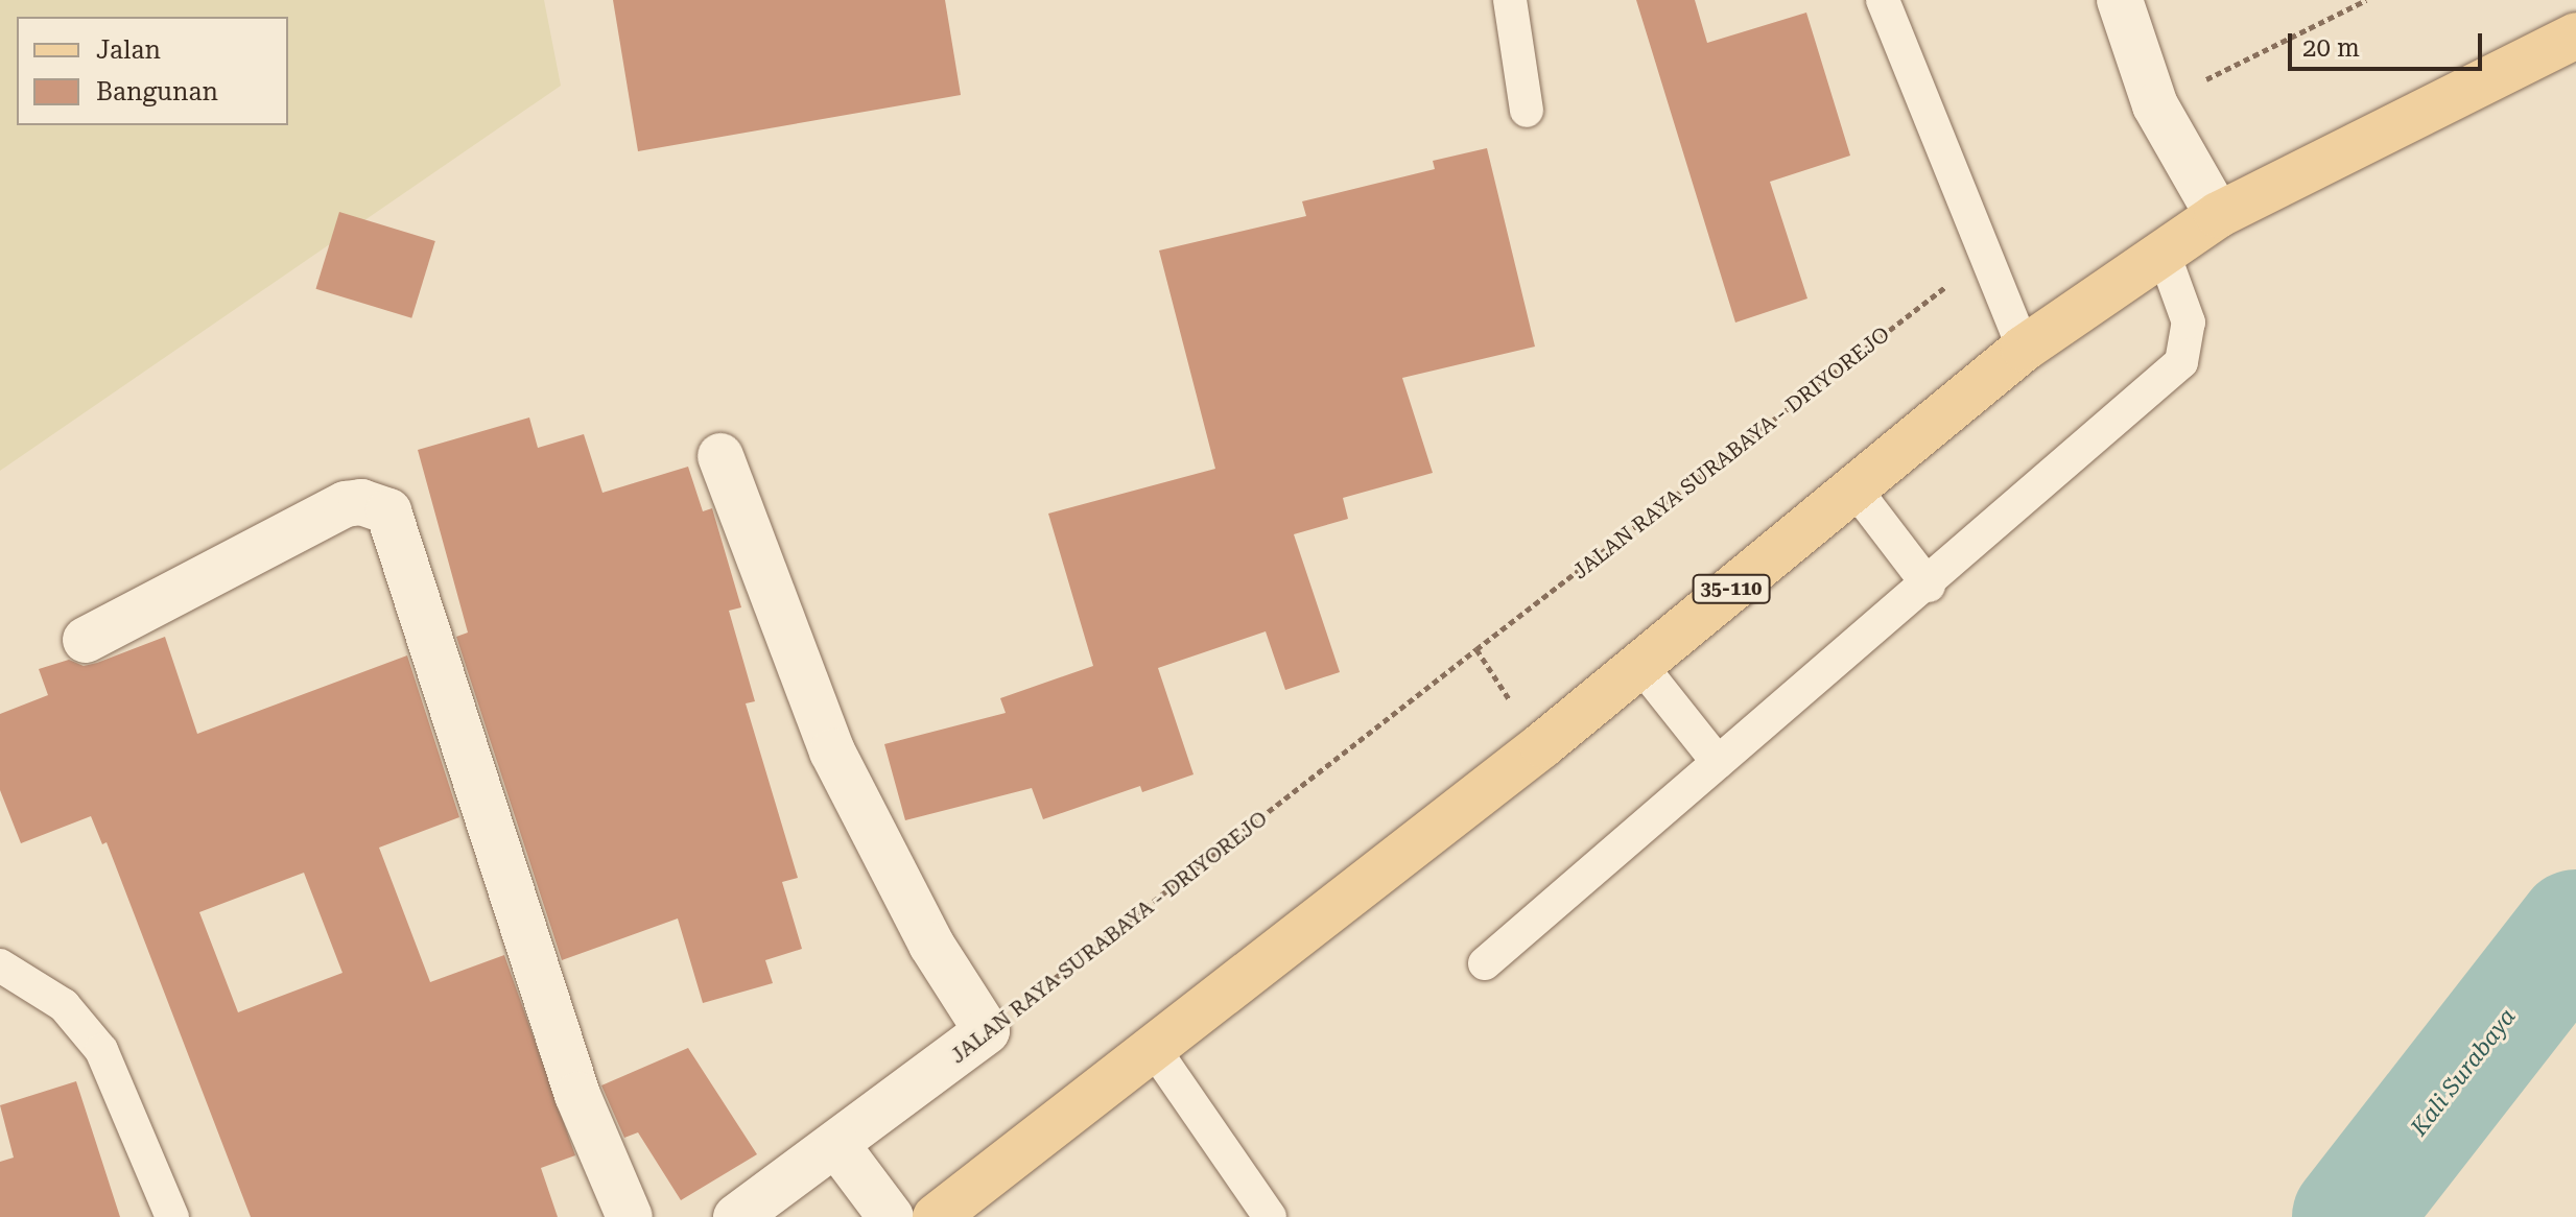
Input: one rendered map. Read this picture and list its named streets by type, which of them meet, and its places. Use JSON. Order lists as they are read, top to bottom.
{
  "streets": {
    "main road": ["35-110"],
    "street": ["JALAN RAYA SURABAYA - DRIYOREJO"]
  },
  "water": ["Kali Surabaya"],
  "legend": ["Jalan", "Bangunan"],
  "scale_bar": "20 m"
}
